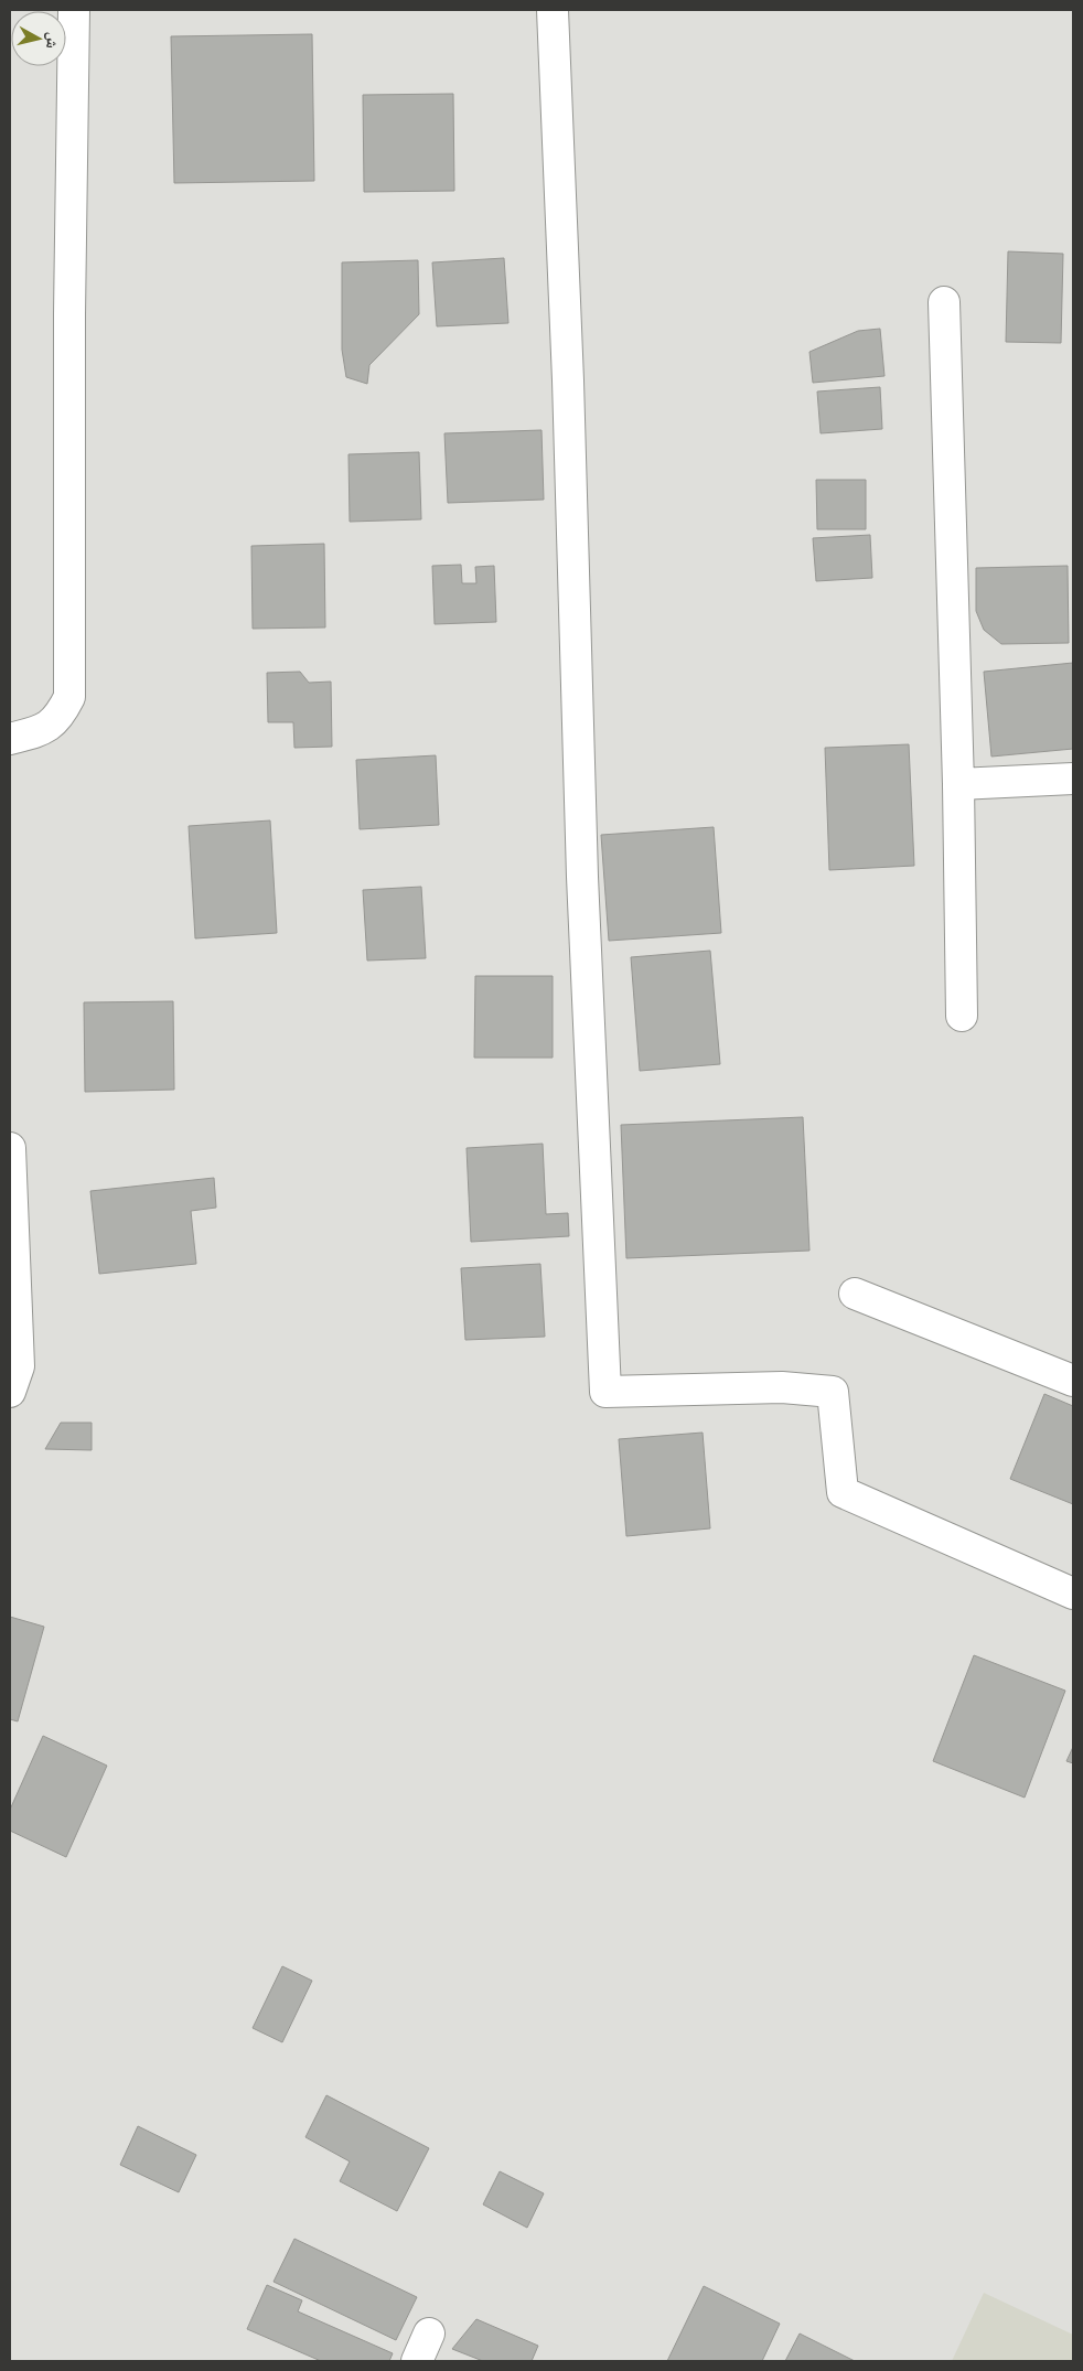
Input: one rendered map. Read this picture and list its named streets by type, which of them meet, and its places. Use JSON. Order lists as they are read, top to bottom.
{
  "north": "right"
}
